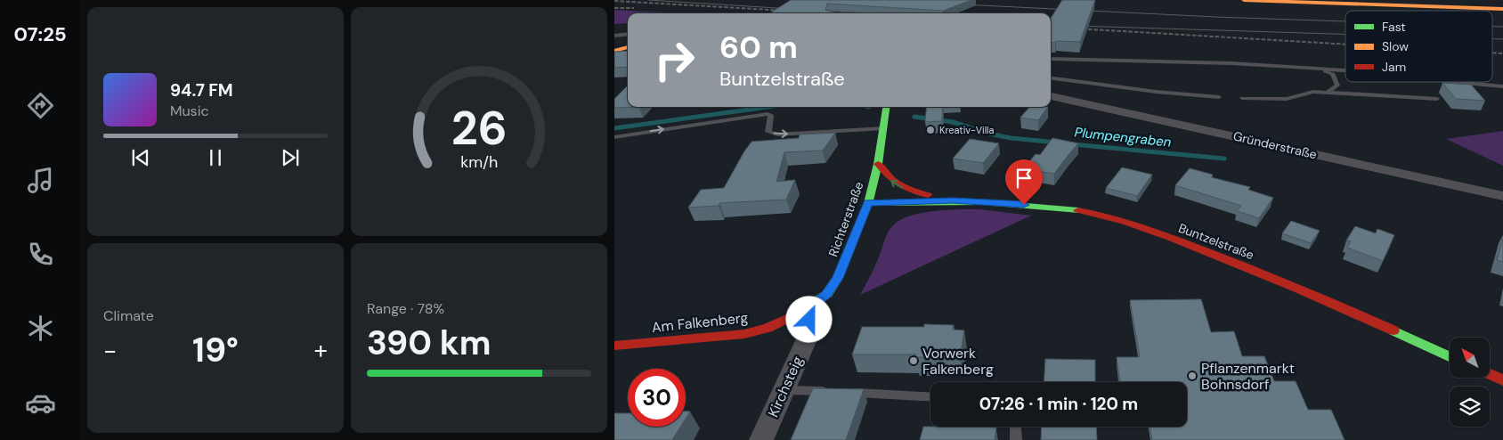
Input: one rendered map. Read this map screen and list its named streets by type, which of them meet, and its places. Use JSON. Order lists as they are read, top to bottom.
{
  "streets": {
    "street": [
      "Gründerstraße",
      "Richterstraße",
      "Buntzelstraße",
      "Am Falkenberg",
      "Kirchsteig"
    ]
  },
  "crossings": [
    ["Richterstraße", "Buntzelstraße"],
    ["Richterstraße", "Am Falkenberg"],
    ["Richterstraße", "Kirchsteig"],
    ["Am Falkenberg", "Kirchsteig"]
  ],
  "water": ["Plumpengraben"],
  "places": ["Kreativ-Villa", "Vorwerk Falkenberg", "Pflanzenmarkt Bohnsdorf"],
  "legend": ["Fast", "Slow", "Jam"],
  "north": "top left",
  "page": {
    "tabs": "07:25",
    "turn": ["60 m", "Buntzelstraße"],
    "song": ["94.7 FM", "Music"],
    "tile": [
      "Climate",
      ["Range · 78%", "390 km"]
    ],
    "heat": ["−", "19°", "+"],
    "limit": "30",
    "trip": "07:26 · 1 min · 120 m",
    "gauge": ["26", "km/h"]
  }
}
